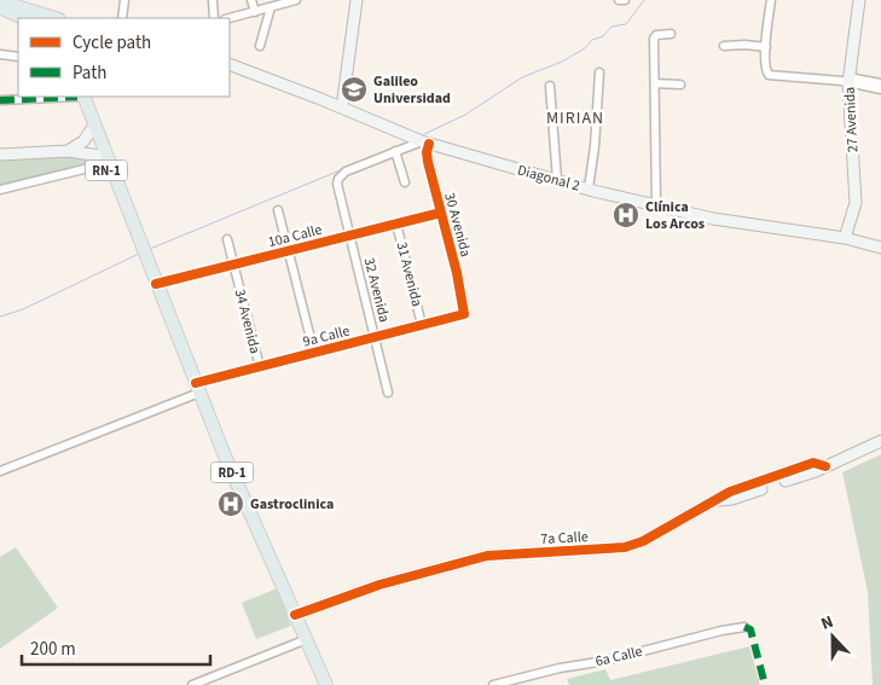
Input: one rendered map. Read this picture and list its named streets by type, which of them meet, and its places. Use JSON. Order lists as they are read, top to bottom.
{
  "streets": {
    "main road": ["RN-1", "RD-1"],
    "street": [
      "27 Avenida",
      "Diagonal 2",
      "30 Avenida",
      "10a Calle",
      "31 Avenida",
      "32 Avenida",
      "34 Avenida",
      "9a Calle",
      "7a Calle",
      "6a Calle"
    ]
  },
  "crossings": [
    ["27 Avenida", "Diagonal 2"],
    ["Diagonal 2", "30 Avenida"],
    ["Diagonal 2", "32 Avenida"],
    ["30 Avenida", "10a Calle"],
    ["30 Avenida", "32 Avenida"],
    ["30 Avenida", "9a Calle"],
    ["10a Calle", "31 Avenida"],
    ["10a Calle", "32 Avenida"],
    ["10a Calle", "34 Avenida"],
    ["10a Calle", "RD-1"],
    ["31 Avenida", "9a Calle"],
    ["32 Avenida", "9a Calle"],
    ["34 Avenida", "9a Calle"],
    ["9a Calle", "RD-1"],
    ["RD-1", "7a Calle"]
  ],
  "districts": ["MIRIAN"],
  "places": {
    "school or university": ["Galileo Universidad"],
    "hospital": ["Clínica Los Arcos", "Gastroclinica"]
  },
  "legend": ["Cycle path", "Path"],
  "scale_bar": "200 m",
  "north": "top"
}
